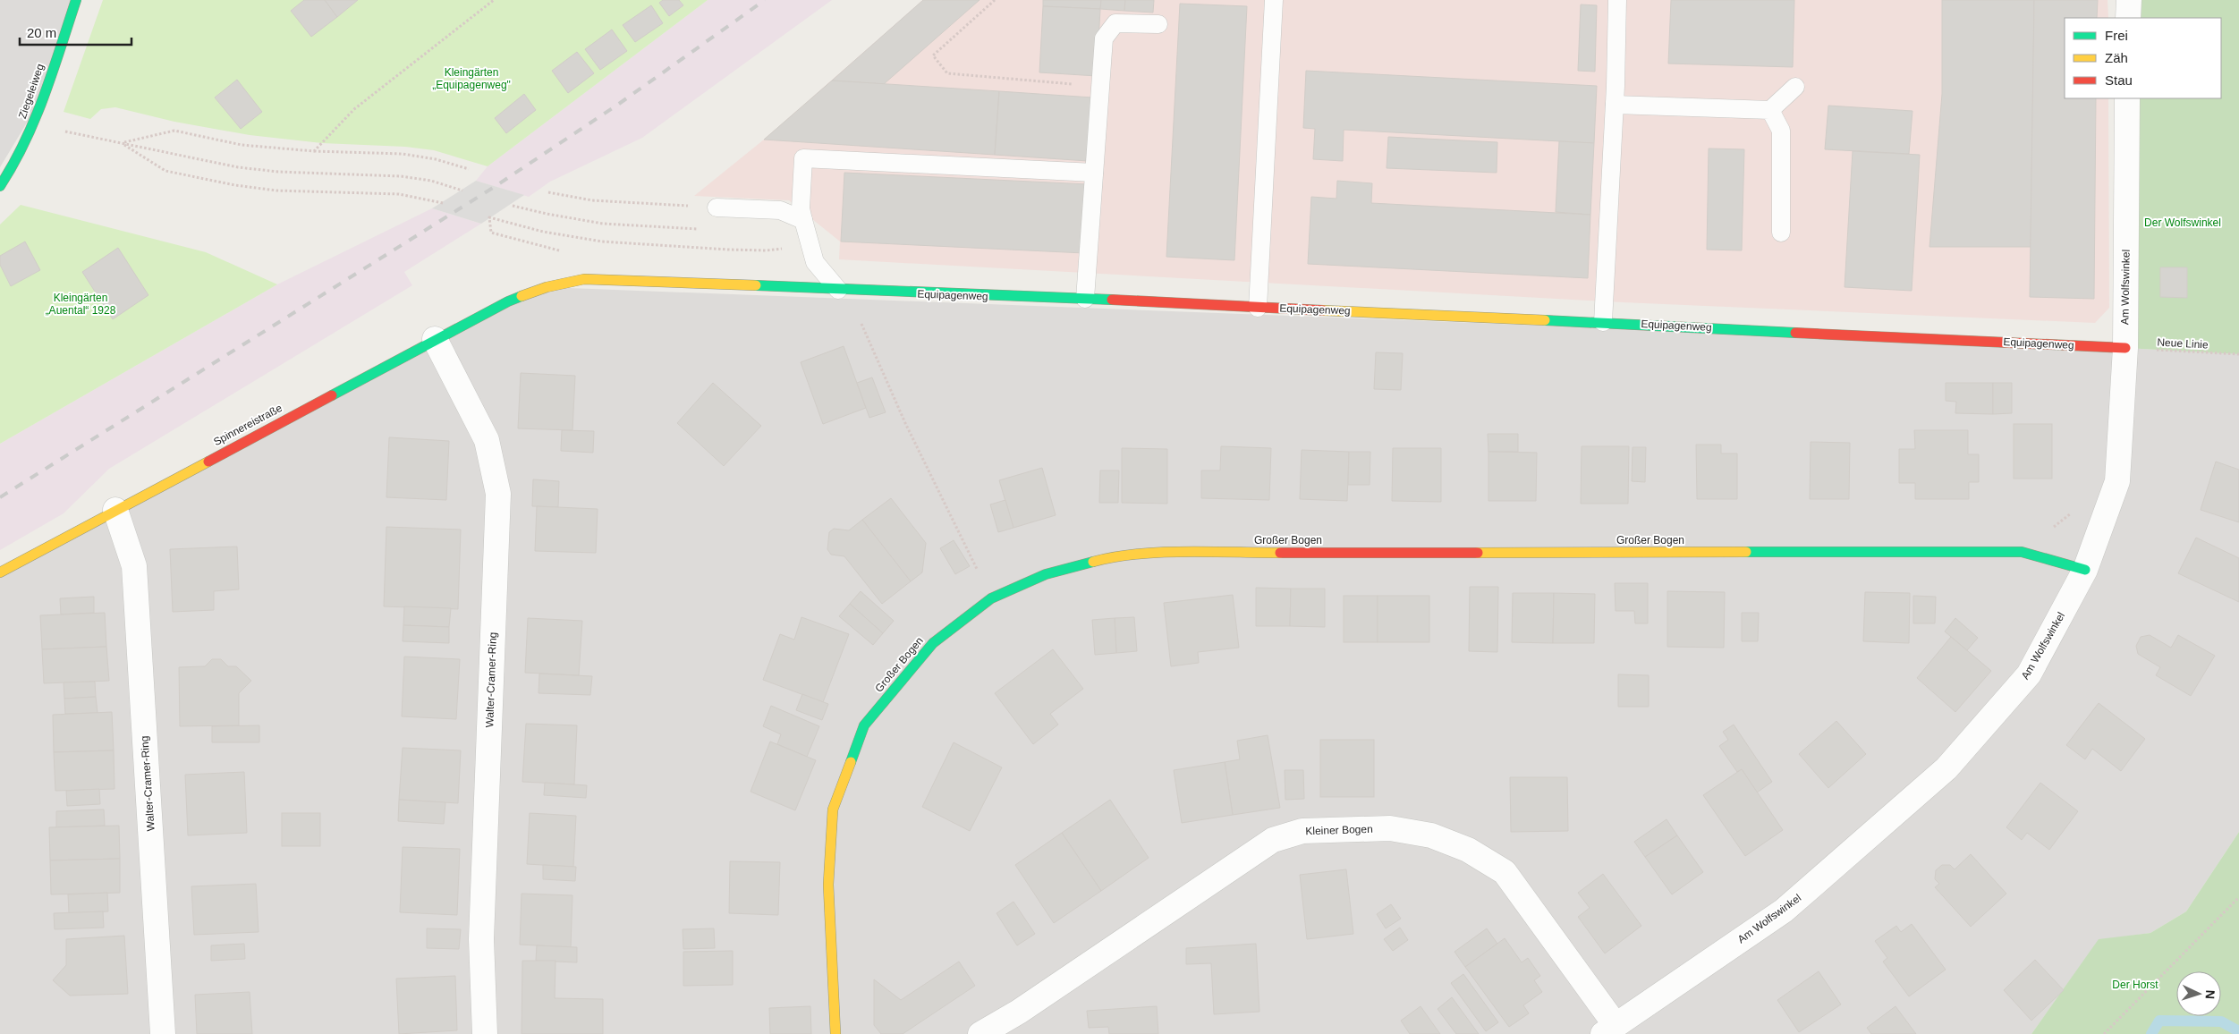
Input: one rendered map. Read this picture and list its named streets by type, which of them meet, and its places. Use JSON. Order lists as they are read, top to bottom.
{
  "streets": {
    "street": [
      "Ziegeleiweg",
      "Am Wolfswinkel",
      "Equipagenweg",
      "Spinnereistraße",
      "Großer Bogen",
      "Walter-Cramer-Ring",
      "Kleiner Bogen"
    ],
    "path": ["Neue Linie"]
  },
  "crossings": [
    ["Am Wolfswinkel", "Equipagenweg"],
    ["Am Wolfswinkel", "Neue Linie"],
    ["Am Wolfswinkel", "Großer Bogen"],
    ["Am Wolfswinkel", "Kleiner Bogen"],
    ["Equipagenweg", "Neue Linie"],
    ["Equipagenweg", "Spinnereistraße"],
    ["Spinnereistraße", "Walter-Cramer-Ring"]
  ],
  "parks": [
    "Kleingärten „Equipagenweg\"",
    "Der Wolfswinkel",
    "Kleingärten „Auental“ 1928",
    "Der Horst"
  ],
  "legend": ["Frei", "Zäh", "Stau"],
  "scale_bar": "20 m",
  "north": "right"
}
